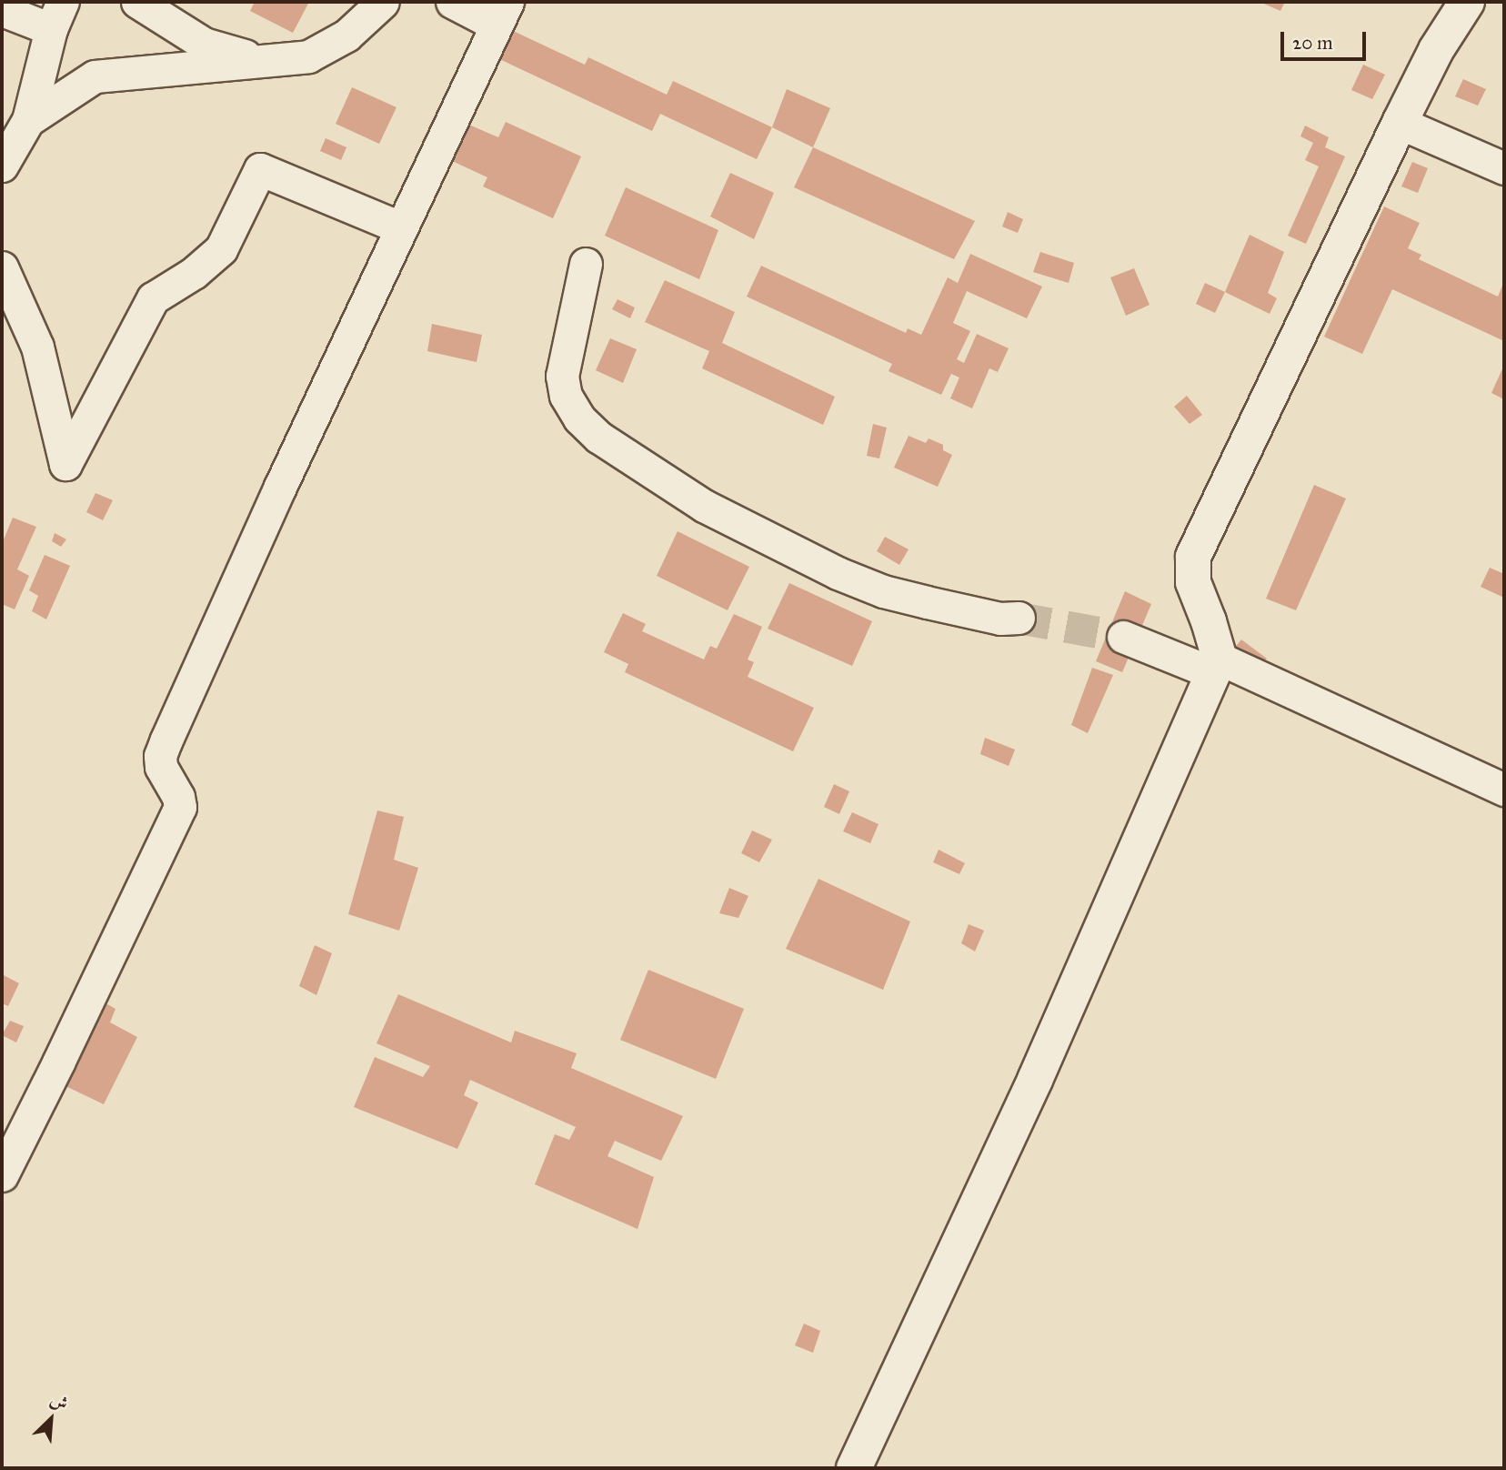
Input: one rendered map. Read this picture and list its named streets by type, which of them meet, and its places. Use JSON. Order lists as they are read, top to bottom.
{
  "scale_bar": "20 m",
  "north": "top right"
}
